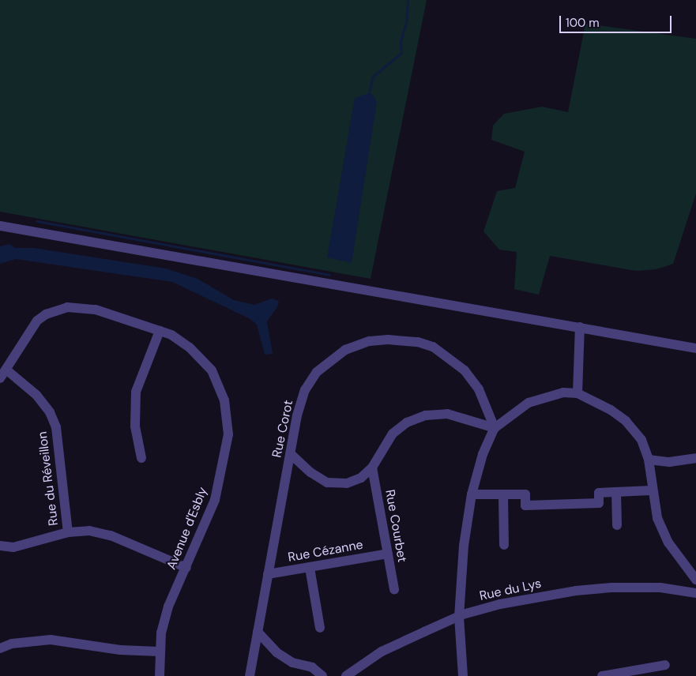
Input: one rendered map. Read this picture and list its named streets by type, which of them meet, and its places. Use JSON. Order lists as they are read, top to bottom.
{
  "streets": {
    "street": [
      "Rue Corot",
      "Rue du Réveillon",
      "Rue Courbet",
      "Avenue d'Esbly",
      "Rue Cézanne",
      "Rue du Lys"
    ]
  },
  "crossings": [
    ["Rue Corot", "Rue Cézanne"],
    ["Rue du Réveillon", "Avenue d'Esbly"],
    ["Rue Courbet", "Rue Cézanne"]
  ],
  "scale_bar": "100 m"
}
